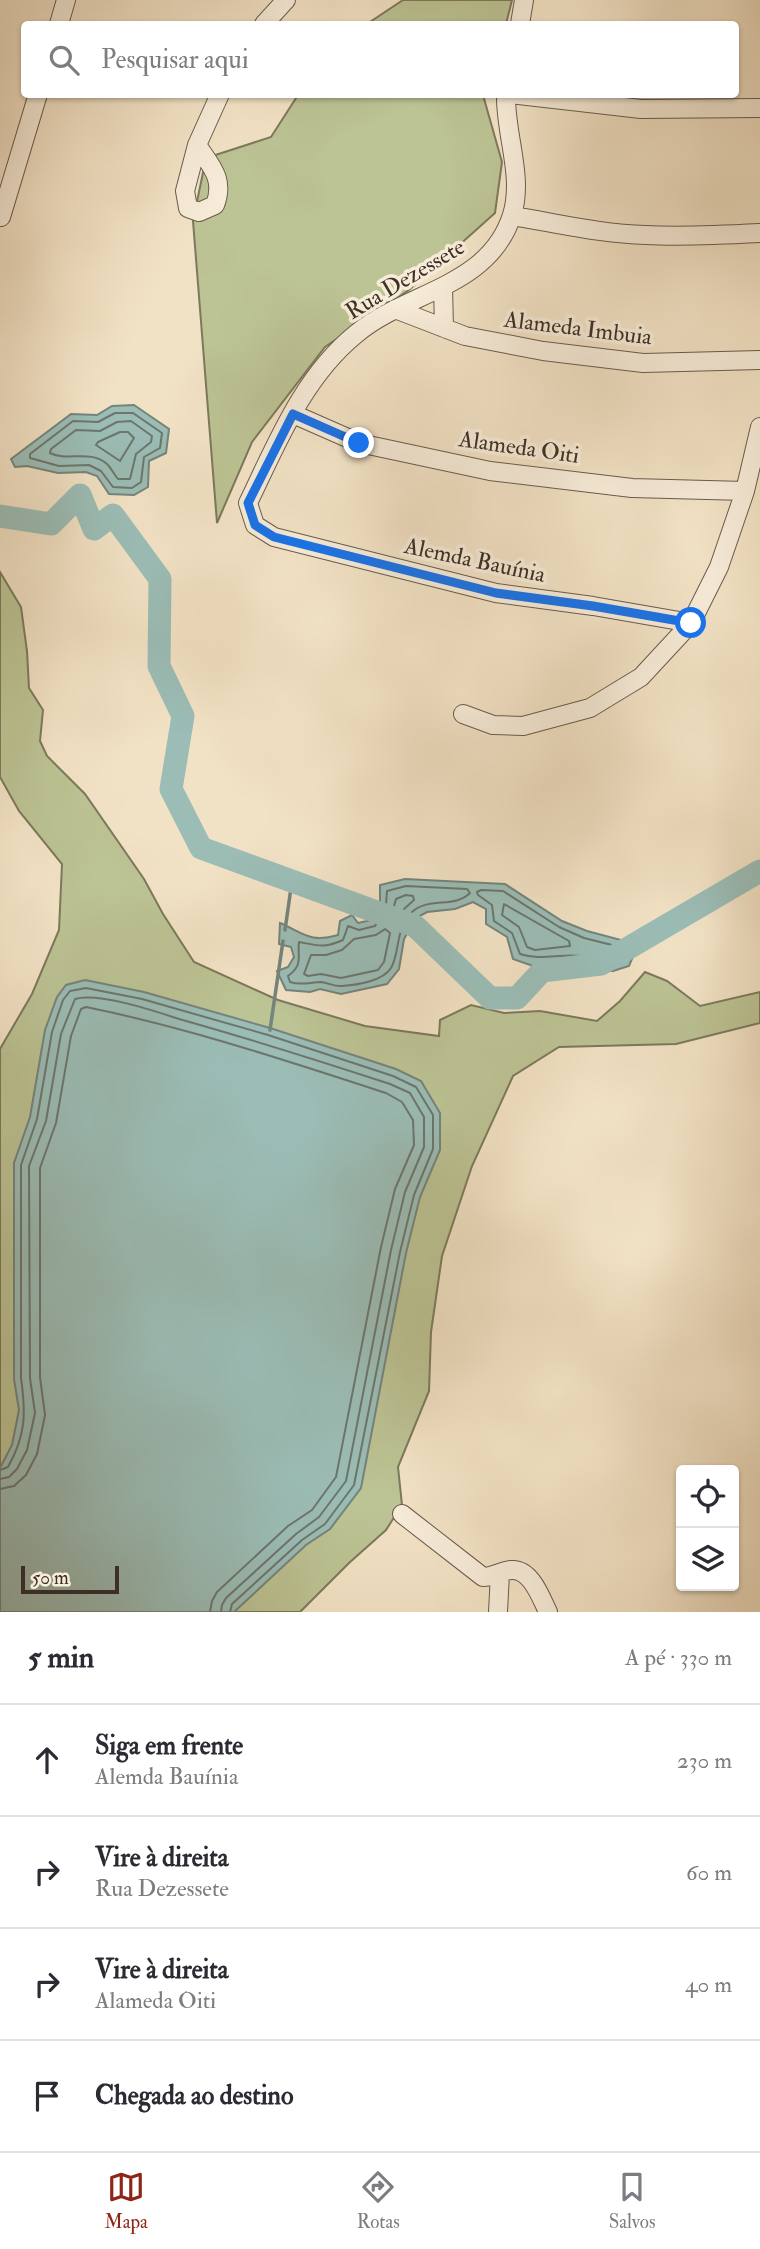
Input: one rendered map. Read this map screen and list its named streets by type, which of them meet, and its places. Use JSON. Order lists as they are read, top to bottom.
{
  "streets": {
    "street": [
      "Rua Dezessete",
      "Alameda Imbuia",
      "Alameda Oiti",
      "Alemda Bauínia"
    ]
  },
  "crossings": [
    ["Rua Dezessete", "Alameda Imbuia"],
    ["Rua Dezessete", "Alameda Oiti"],
    ["Rua Dezessete", "Alemda Bauínia"]
  ],
  "scale_bar": "50 m",
  "page": {
    "search": "Pesquisar aqui",
    "scale": "50 m",
    "heading": ["5 min", "A pé · 330 m"],
    "list": [
      ["Siga em frente", "Alemda Bauínia", "230 m"],
      ["Vire à direita", "Rua Dezessete", "60 m"],
      ["Vire à direita", "Alameda Oiti", "40 m"],
      "Chegada ao destino"
    ],
    "nav": ["Mapa", "Rotas", "Salvos"]
  }
}
